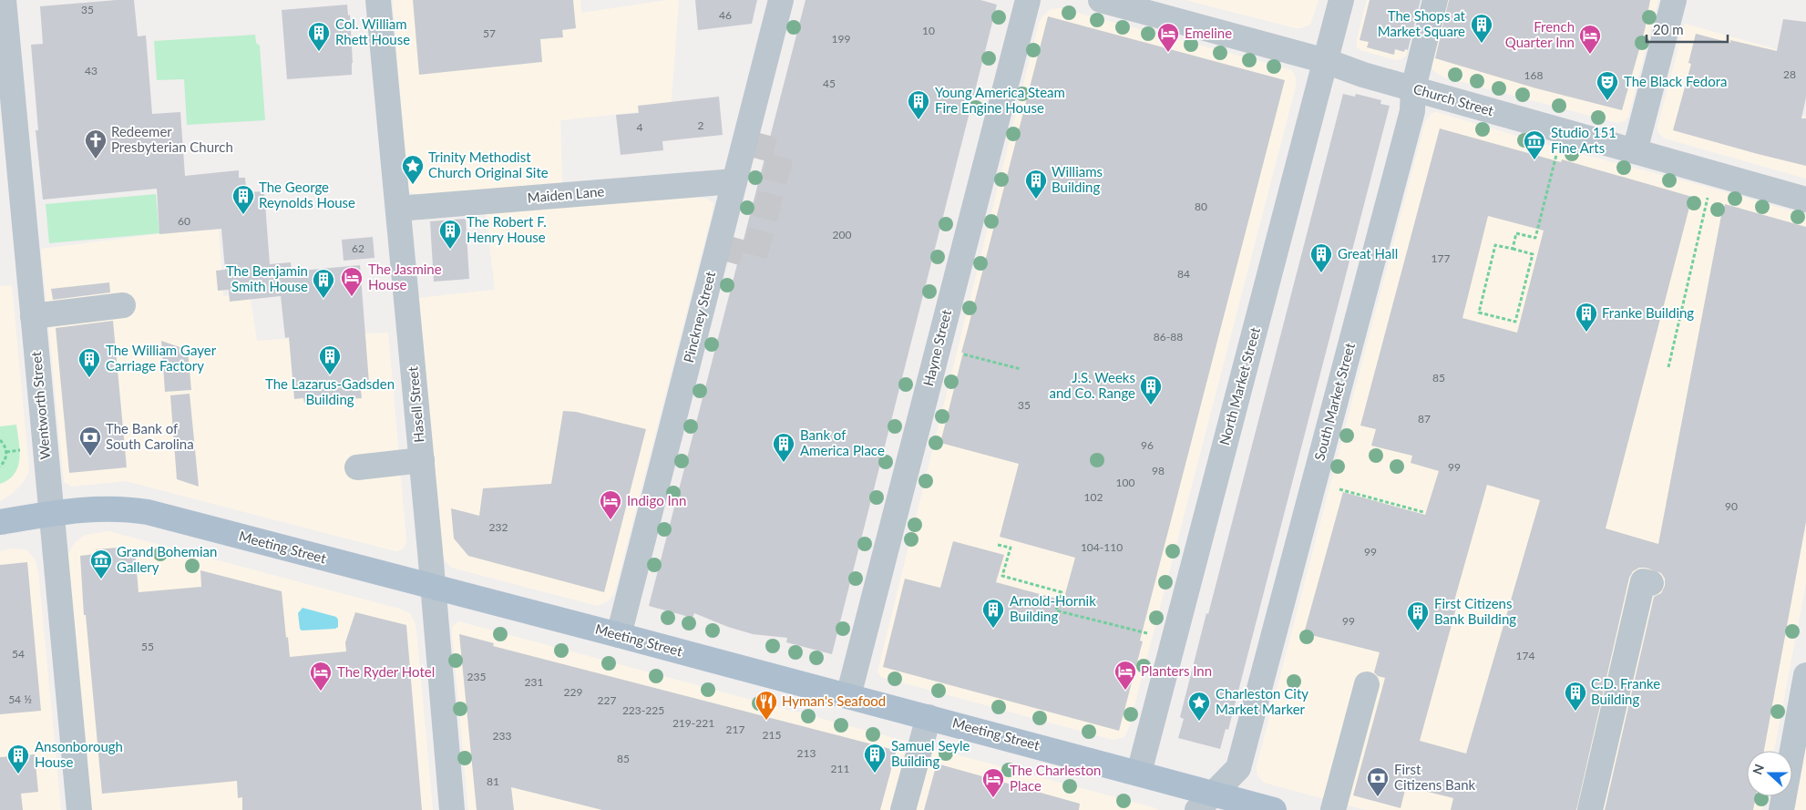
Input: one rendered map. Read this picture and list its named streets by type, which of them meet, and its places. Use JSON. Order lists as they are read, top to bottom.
{
  "streets": {
    "main road": ["Meeting Street"],
    "street": [
      "Church Street",
      "Maiden Lane",
      "Pinckney Street",
      "Hayne Street",
      "North Market Street",
      "South Market Street",
      "Hasell Street",
      "Wentworth Street"
    ]
  },
  "crossings": [
    ["Church Street", "North Market Street"],
    ["Church Street", "South Market Street"],
    ["Maiden Lane", "Pinckney Street"],
    ["Maiden Lane", "Hasell Street"],
    ["Pinckney Street", "Meeting Street"],
    ["Hayne Street", "Meeting Street"],
    ["North Market Street", "Meeting Street"],
    ["South Market Street", "Meeting Street"],
    ["Hasell Street", "Meeting Street"],
    ["Wentworth Street", "Meeting Street"]
  ],
  "places": {
    "building": [
      "The Shops at Market Square",
      "Col. William Rhett House",
      "Young America Steam Fire Engine House",
      "Williams Building",
      "The George Reynolds House",
      "The Robert F. Henry House",
      "Great Hall",
      "The Benjamin Smith House",
      "Franke Building",
      "The Lazarus-Gadsden Building",
      "The William Gayer Carriage Factory",
      "J.S. Weeks and Co. Range",
      "Bank of America Place",
      "Arnold-Hornik Building",
      "First Citizens Bank Building",
      "C.D. Franke Building",
      "Samuel Seyle Building",
      "Ansonborough House"
    ],
    "hotel": [
      "Emeline",
      "French Quarter Inn",
      "The Jasmine House",
      "Indigo Inn",
      "Planters Inn",
      "The Ryder Hotel",
      "The Charleston Place"
    ],
    "theatre": ["The Black Fedora"],
    "church": ["Redeemer Presbyterian Church"],
    "museum": ["Studio 151 Fine Arts", "Grand Bohemian Gallery"],
    "place": ["Trinity Methodist Church Original Site", "Charleston City Market Marker"],
    "bank": ["The Bank of South Carolina", "First Citizens Bank"],
    "restaurant": ["Hyman's Seafood"]
  },
  "house_numbers": [
    "35",
    "46",
    "10",
    "57",
    "199",
    "43",
    "28",
    "168",
    "45",
    "2",
    "4",
    "80",
    "60",
    "200",
    "62",
    "177",
    "84",
    "86-88",
    "85",
    "35",
    "87",
    "96",
    "99",
    "98",
    "100",
    "102",
    "90",
    "232",
    "104-110",
    "99",
    "99",
    "55",
    "54",
    "174",
    "235",
    "231",
    "229",
    "54 ½",
    "227",
    "223-225",
    "219-221",
    "217",
    "215",
    "233",
    "213",
    "85",
    "211",
    "81"
  ],
  "scale_bar": "20 m",
  "north": "left"
}
